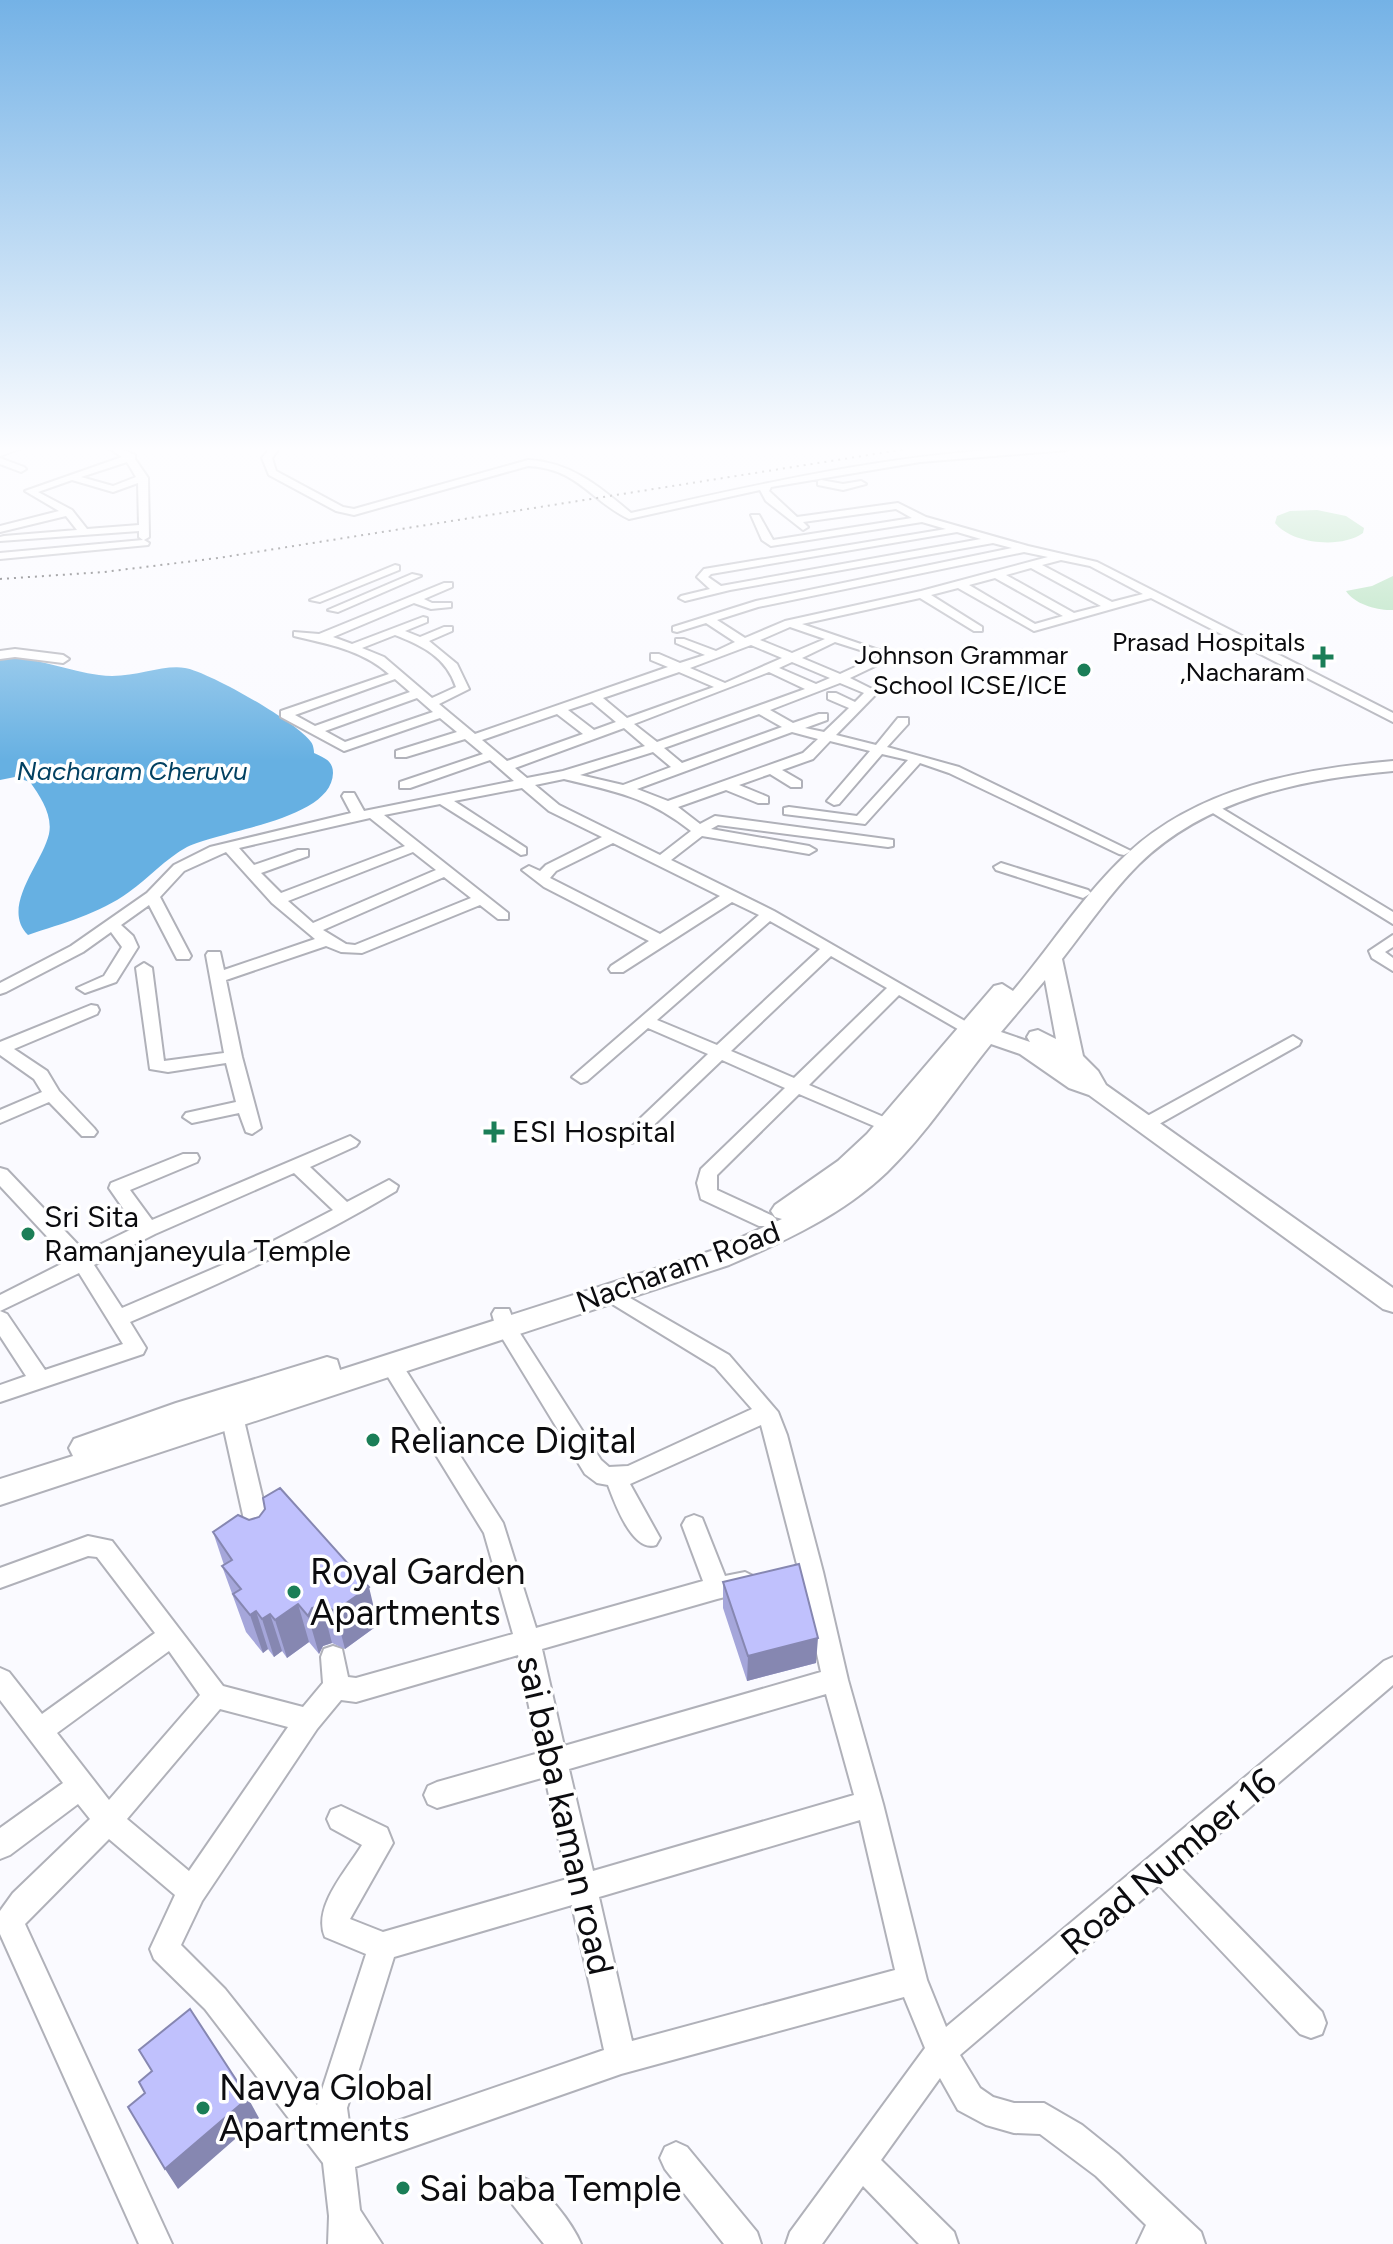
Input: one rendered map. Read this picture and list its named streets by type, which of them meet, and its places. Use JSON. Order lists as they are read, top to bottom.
{
  "streets": {
    "main road": ["Nacharam Road"],
    "street": ["sai baba kaman road", "Road Number 16"]
  },
  "crossings": [
    ["Nacharam Road", "sai baba kaman road"]
  ],
  "water": ["Nacharam Cheruvu"],
  "places": {
    "health": ["Prasad Hospitals ,Nacharam", "ESI Hospital"],
    "other": [
      "Johnson Grammar School ICSE/ICE",
      "Sri Sita Ramanjaneyula Temple",
      "Reliance Digital",
      "Royal Garden Apartments",
      "Navya Global Apartments",
      "Sai baba Temple"
    ]
  }
}
